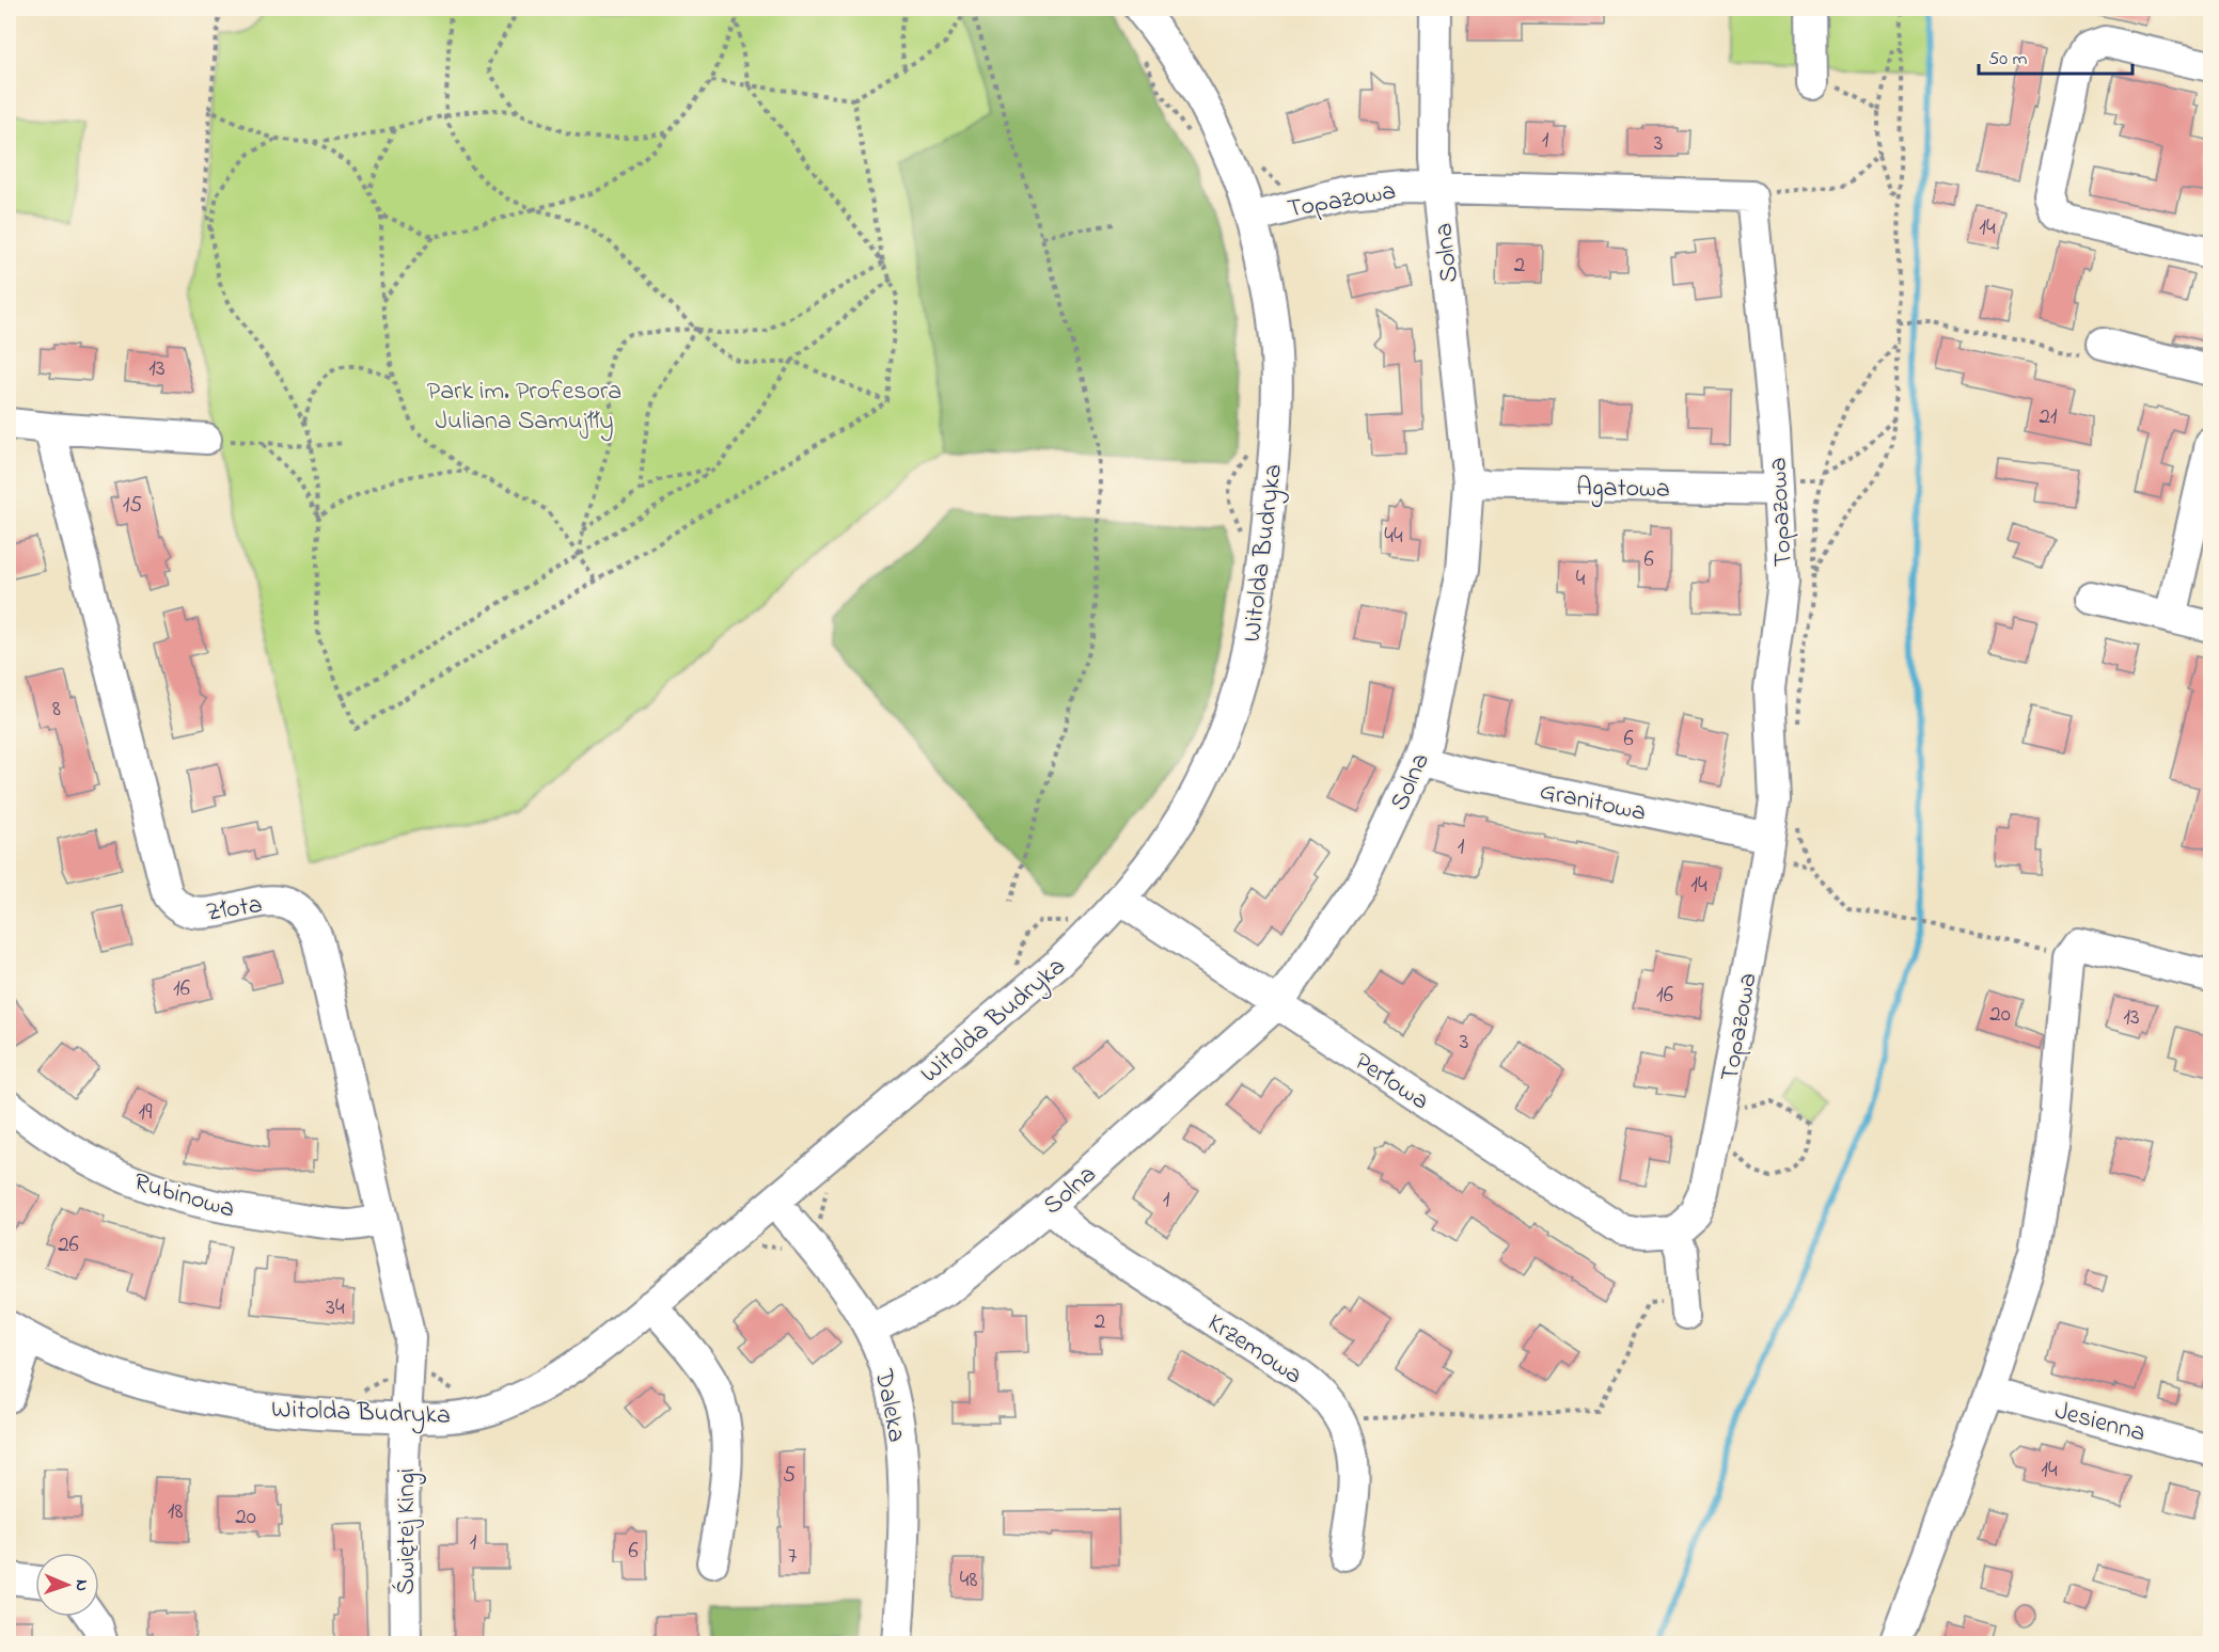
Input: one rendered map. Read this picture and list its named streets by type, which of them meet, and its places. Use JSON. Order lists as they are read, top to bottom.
{
  "streets": {
    "street": [
      "Topazowa",
      "Solna",
      "Agatowa",
      "Witolda Budryka",
      "Granitowa",
      "Złota",
      "Perłowa",
      "Rubinowa",
      "Krzemowa",
      "Daleka",
      "Jesienna",
      "Świętej Kingi"
    ]
  },
  "crossings": [
    ["Topazowa", "Solna"],
    ["Topazowa", "Agatowa"],
    ["Topazowa", "Witolda Budryka"],
    ["Topazowa", "Granitowa"],
    ["Topazowa", "Perłowa"],
    ["Solna", "Agatowa"],
    ["Solna", "Granitowa"],
    ["Solna", "Perłowa"],
    ["Solna", "Krzemowa"],
    ["Solna", "Daleka"],
    ["Witolda Budryka", "Złota"],
    ["Witolda Budryka", "Perłowa"],
    ["Witolda Budryka", "Daleka"],
    ["Witolda Budryka", "Świętej Kingi"],
    ["Złota", "Rubinowa"],
    ["Złota", "Świętej Kingi"]
  ],
  "parks": ["Park im. Profesora Juliana Samujłły"],
  "house_numbers": [
    "1",
    "3",
    "14",
    "2",
    "13",
    "21",
    "15",
    "44",
    "6",
    "4",
    "8",
    "6",
    "1",
    "14",
    "16",
    "16",
    "20",
    "13",
    "3",
    "19",
    "1",
    "26",
    "34",
    "2",
    "14",
    "5",
    "18",
    "20",
    "1",
    "6",
    "7",
    "48"
  ],
  "scale_bar": "50 m",
  "north": "right"
}
